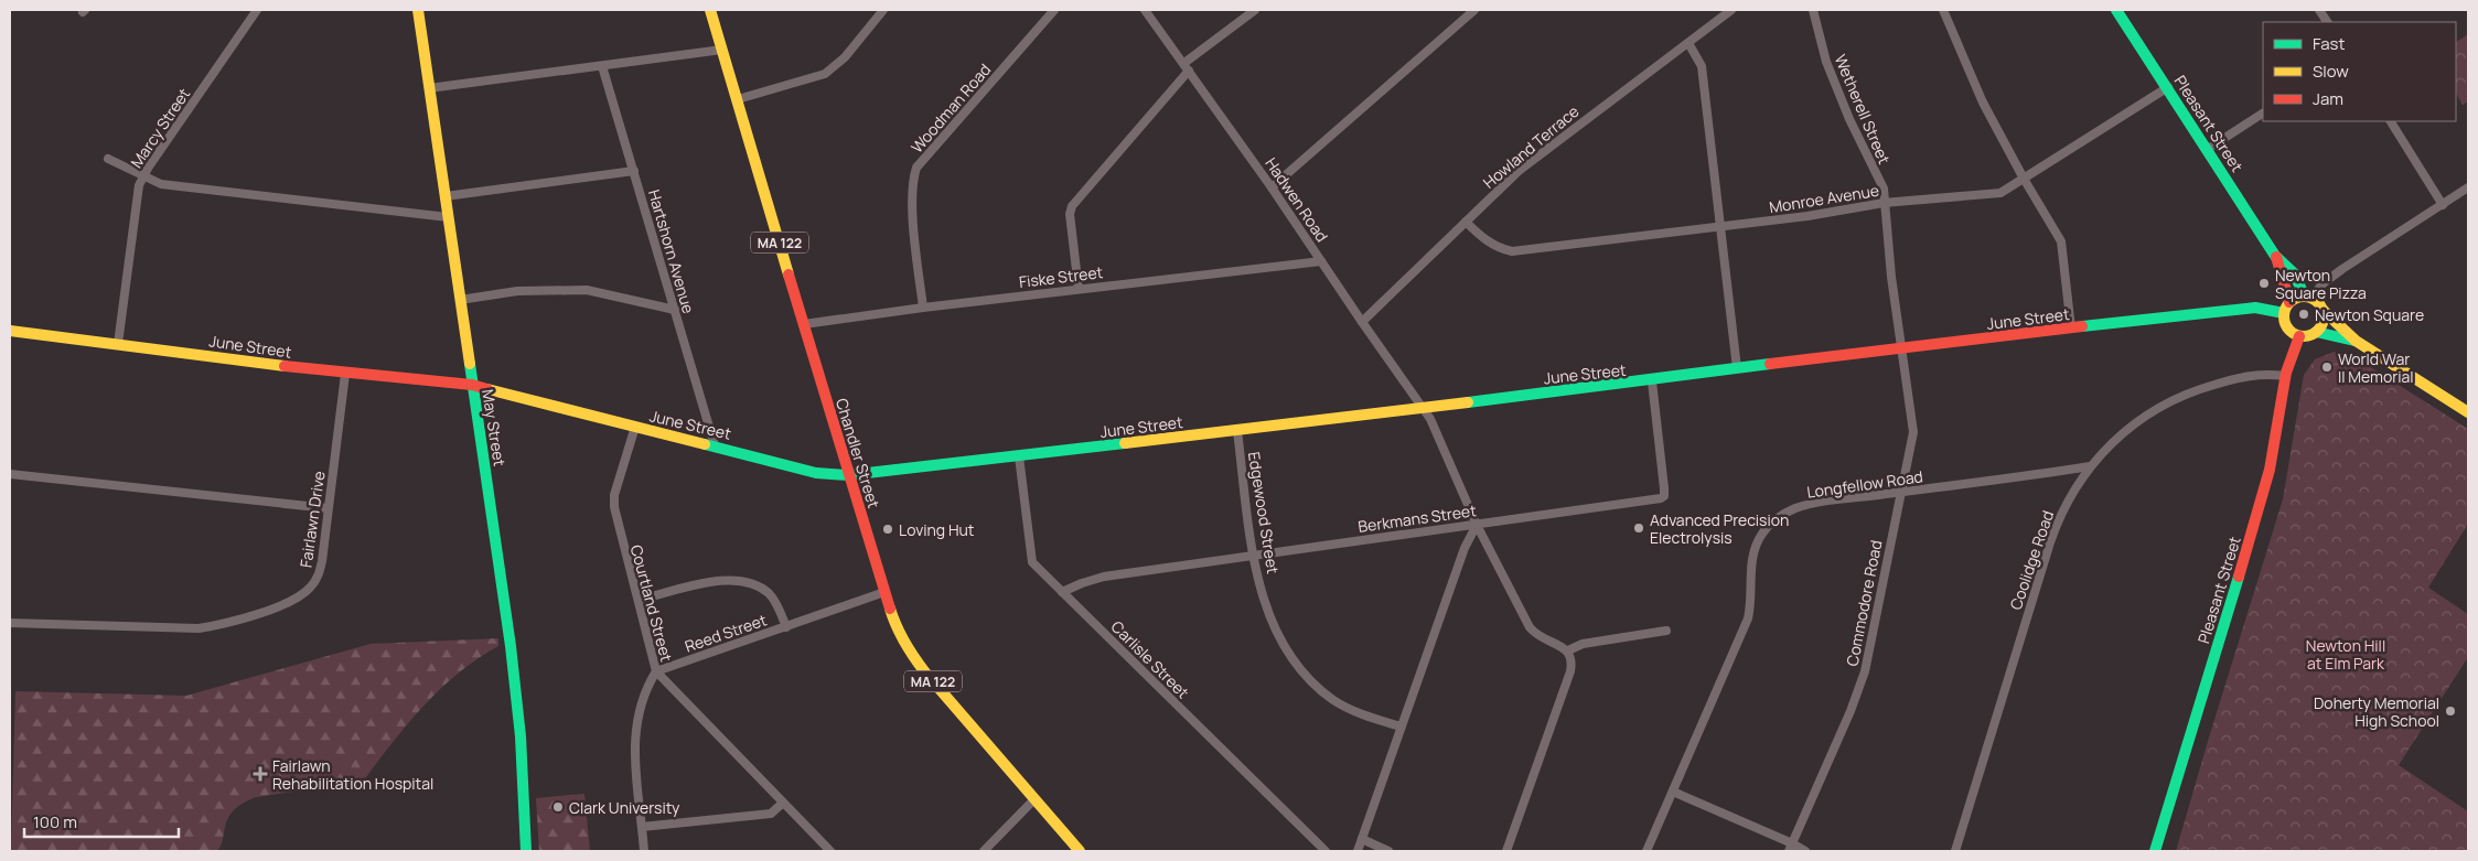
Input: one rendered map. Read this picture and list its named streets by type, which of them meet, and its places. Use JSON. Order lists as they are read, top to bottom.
{
  "streets": {
    "street": [
      "Woodman Road",
      "Wetherell Street",
      "Pleasant Street",
      "Marcy Street",
      "Howland Terrace",
      "Monroe Avenue",
      "Hadwen Road",
      "MA 122",
      "Hartshorn Avenue",
      "Fiske Street",
      "June Street",
      "May Street",
      "Chandler Street",
      "Longfellow Road",
      "Edgewood Street",
      "Berkmans Street",
      "Fairlawn Drive",
      "Coolidge Road",
      "Courtland Street",
      "Commodore Road",
      "Reed Street",
      "Carlisle Street"
    ]
  },
  "crossings": [
    ["Woodman Road", "Fiske Street"],
    ["Wetherell Street", "Monroe Avenue"],
    ["Wetherell Street", "June Street"],
    ["Wetherell Street", "Commodore Road"],
    ["Pleasant Street", "Monroe Avenue"],
    ["Pleasant Street", "June Street"],
    ["Pleasant Street", "Coolidge Road"],
    ["Marcy Street", "June Street"],
    ["Howland Terrace", "Monroe Avenue"],
    ["Howland Terrace", "Hadwen Road"],
    ["Hadwen Road", "Fiske Street"],
    ["Hadwen Road", "June Street"],
    ["Hadwen Road", "Berkmans Street"],
    ["Hartshorn Avenue", "June Street"],
    ["Fiske Street", "Chandler Street"],
    ["June Street", "May Street"],
    ["June Street", "Chandler Street"],
    ["June Street", "Edgewood Street"],
    ["June Street", "Berkmans Street"],
    ["June Street", "Fairlawn Drive"],
    ["June Street", "Courtland Street"],
    ["June Street", "Commodore Road"],
    ["June Street", "Carlisle Street"],
    ["Chandler Street", "Reed Street"],
    ["Longfellow Road", "Coolidge Road"],
    ["Longfellow Road", "Commodore Road"],
    ["Edgewood Street", "Berkmans Street"],
    ["Berkmans Street", "Carlisle Street"],
    ["Courtland Street", "Reed Street"]
  ],
  "parks": ["Newton Hill at Elm Park"],
  "places": {
    "other": [
      "Newton Square Pizza",
      "Newton Square",
      "World War II Memorial",
      "Advanced Precision Electrolysis",
      "Loving Hut",
      "Doherty Memorial High School",
      "Clark University"
    ],
    "health": ["Fairlawn Rehabilitation Hospital"]
  },
  "legend": ["Fast", "Slow", "Jam"],
  "scale_bar": "100 m"
}
